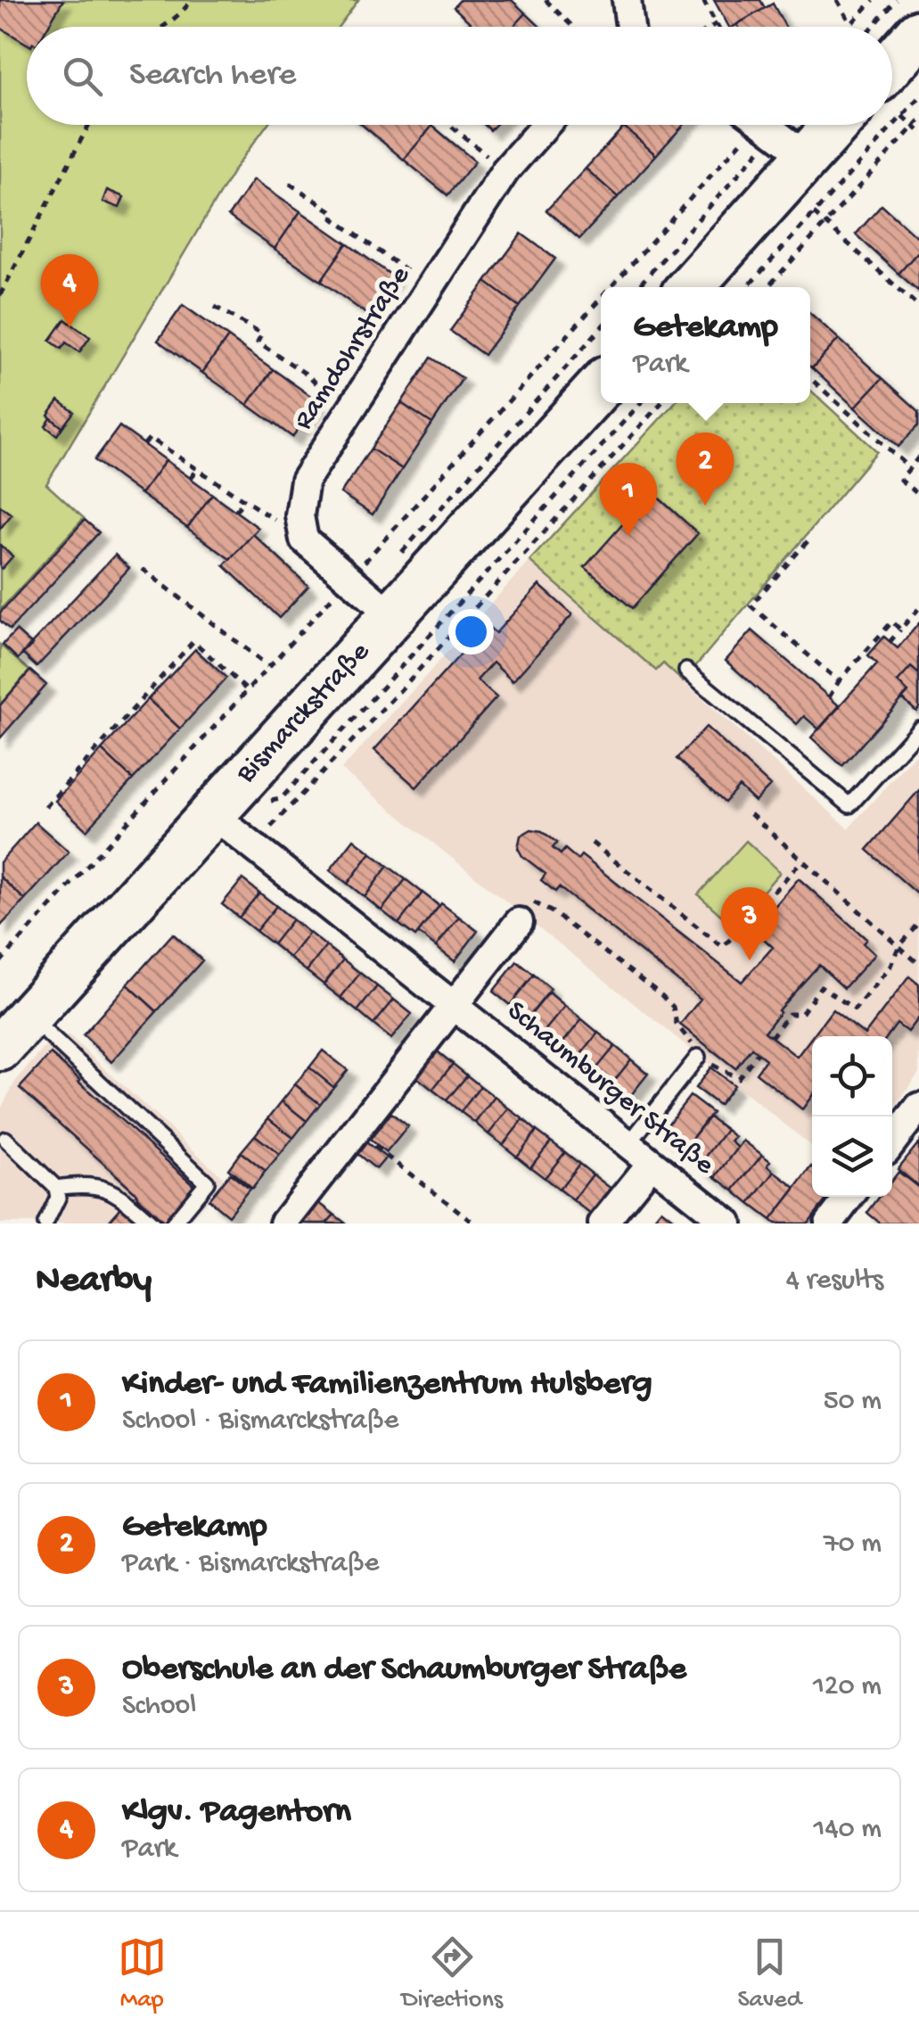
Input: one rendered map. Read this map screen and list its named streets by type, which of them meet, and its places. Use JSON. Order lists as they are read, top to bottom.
{
  "streets": {
    "main road": ["Bismarckstraße"],
    "street": ["Ramdohrstraße", "Schaumburger Straße"]
  },
  "crossings": [
    ["Bismarckstraße", "Schaumburger Straße"]
  ],
  "page": {
    "search": "Search here",
    "pins": [
      "4",
      "2",
      "1",
      "3"
    ],
    "popup": ["Getekamp", "Park"],
    "heading": ["Nearby", "4 results"],
    "list": [
      {
        "mark": "1",
        "name": "Kinder- und Familienzentrum Hulsberg",
        "note": "School · Bismarckstraße",
        "value": "50 m"
      },
      {
        "mark": "2",
        "name": "Getekamp",
        "note": "Park · Bismarckstraße",
        "value": "70 m"
      },
      {
        "mark": "3",
        "name": "Oberschule an der Schaumburger Straße",
        "note": "School",
        "value": "120 m"
      },
      {
        "mark": "4",
        "name": "Klgv. Pagentorn",
        "note": "Park",
        "value": "140 m"
      }
    ],
    "nav": ["Map", "Directions", "Saved"]
  }
}
